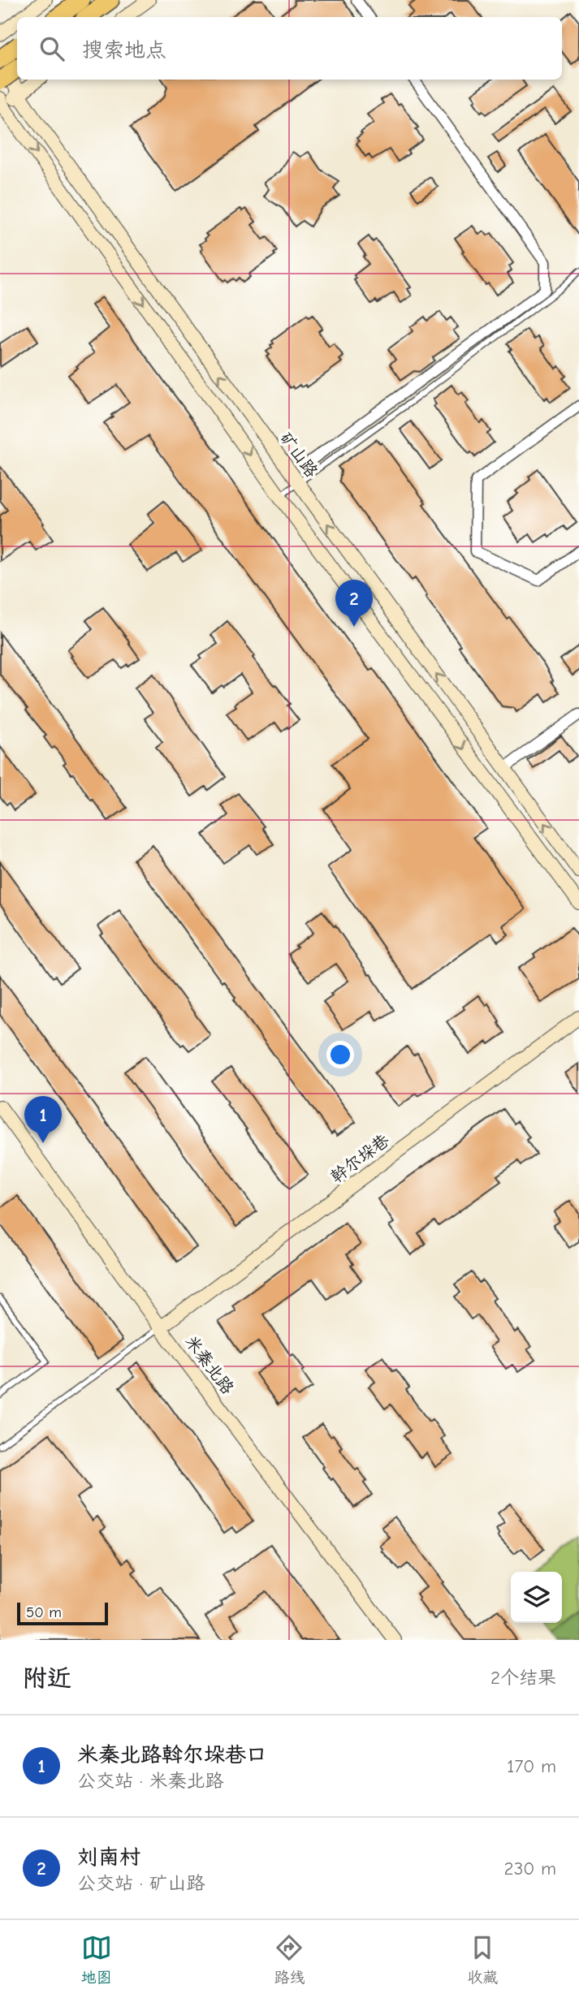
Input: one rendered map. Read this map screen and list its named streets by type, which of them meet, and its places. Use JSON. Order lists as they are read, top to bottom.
{
  "streets": {
    "main road": ["矿山路", "幹尔垛巷", "米秦北路"]
  },
  "crossings": [
    ["幹尔垛巷", "米秦北路"]
  ],
  "scale_bar": "50 m",
  "page": {
    "search": "搜索地点",
    "pins": ["2", "1"],
    "scale": "50 m",
    "heading": ["附近", "2个结果"],
    "list": [
      {
        "mark": "1",
        "name": "米秦北路斡尔垛巷口",
        "note": "公交站 · 米秦北路",
        "value": "170 m"
      },
      {
        "mark": "2",
        "name": "刘南村",
        "note": "公交站 · 矿山路",
        "value": "230 m"
      }
    ],
    "nav": ["地图", "路线", "收藏"]
  }
}
